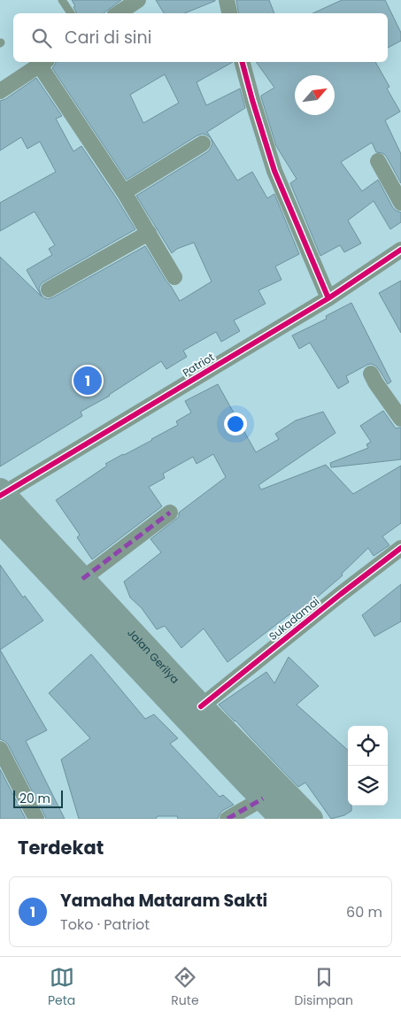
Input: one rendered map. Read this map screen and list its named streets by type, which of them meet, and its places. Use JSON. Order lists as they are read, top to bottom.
{
  "streets": {
    "highway": ["Jalan Gerilya"],
    "street": ["Patriot", "Sukadamai"]
  },
  "crossings": [
    ["Patriot", "Jalan Gerilya"],
    ["Sukadamai", "Jalan Gerilya"]
  ],
  "scale_bar": "20 m",
  "north": "top right",
  "page": {
    "search": "Cari di sini",
    "pins": "1",
    "scale": "20 m",
    "heading": "Terdekat",
    "list": [
      {
        "mark": "1",
        "name": "Yamaha Mataram Sakti",
        "note": "Toko · Patriot",
        "value": "60 m"
      }
    ],
    "nav": ["Peta", "Rute", "Disimpan"]
  }
}
